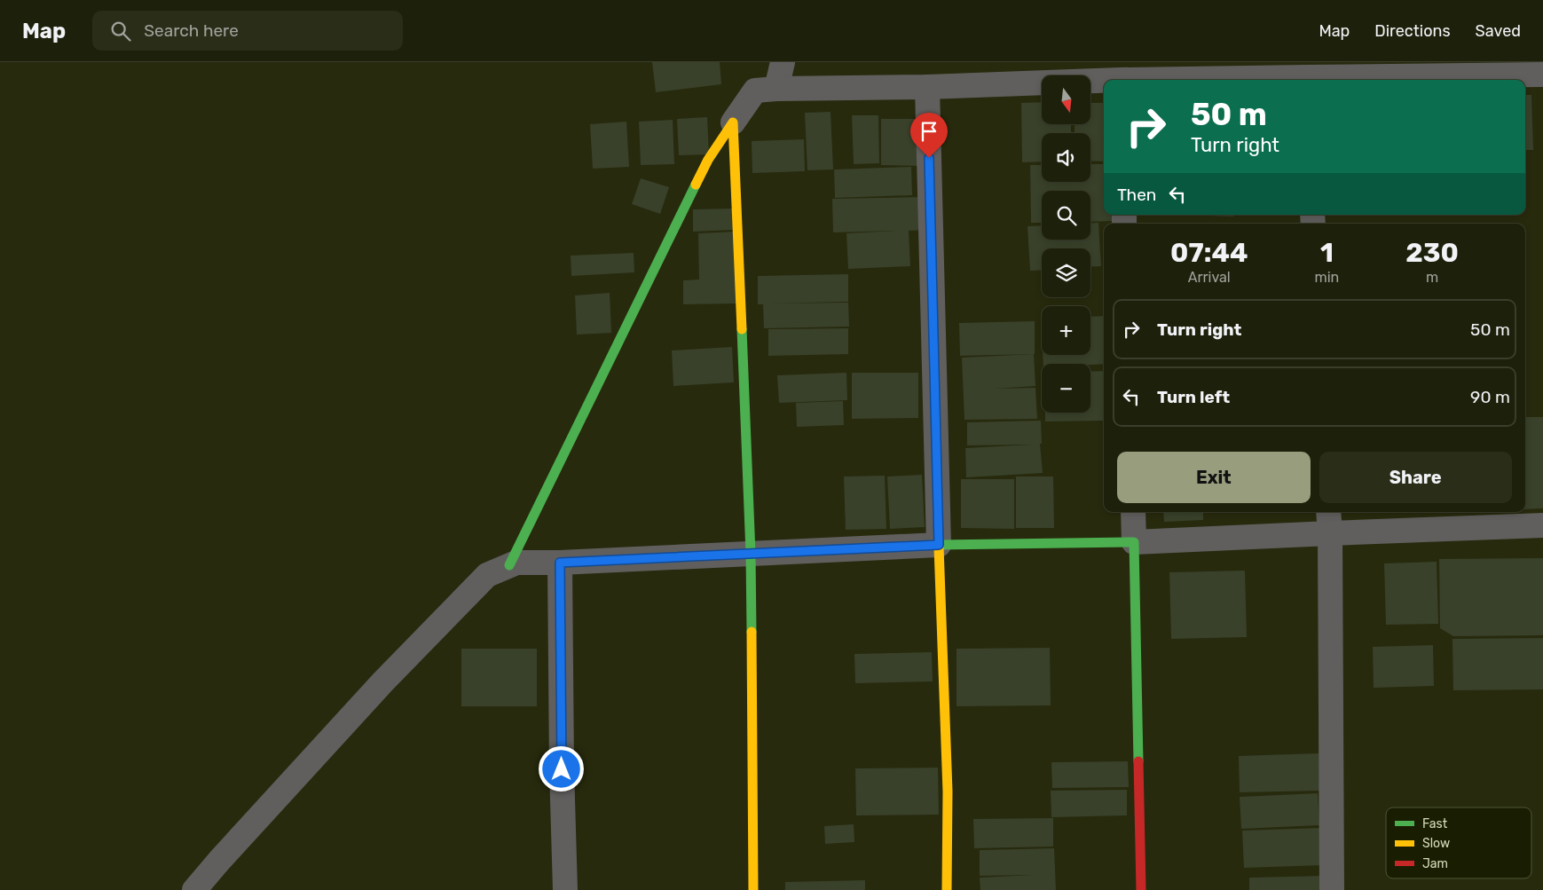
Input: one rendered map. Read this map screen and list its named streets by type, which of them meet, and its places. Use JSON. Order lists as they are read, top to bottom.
{
  "legend": ["Fast", "Slow", "Jam"],
  "north": "bottom",
  "page": {
    "header": "Map",
    "search": "Search here",
    "nav": ["Map", "Directions", "Saved"],
    "map_buttons": ["+", "−"],
    "turn": ["50 m", "Turn right"],
    "then": "Then",
    "eta": [
      "07:44",
      "Arrival",
      "1",
      "min",
      "230",
      "m"
    ],
    "list": [
      {
        "name": "Turn right",
        "value": "50 m"
      },
      {
        "name": "Turn left",
        "value": "90 m"
      }
    ],
    "buttons": ["Exit", "Share"]
  }
}
